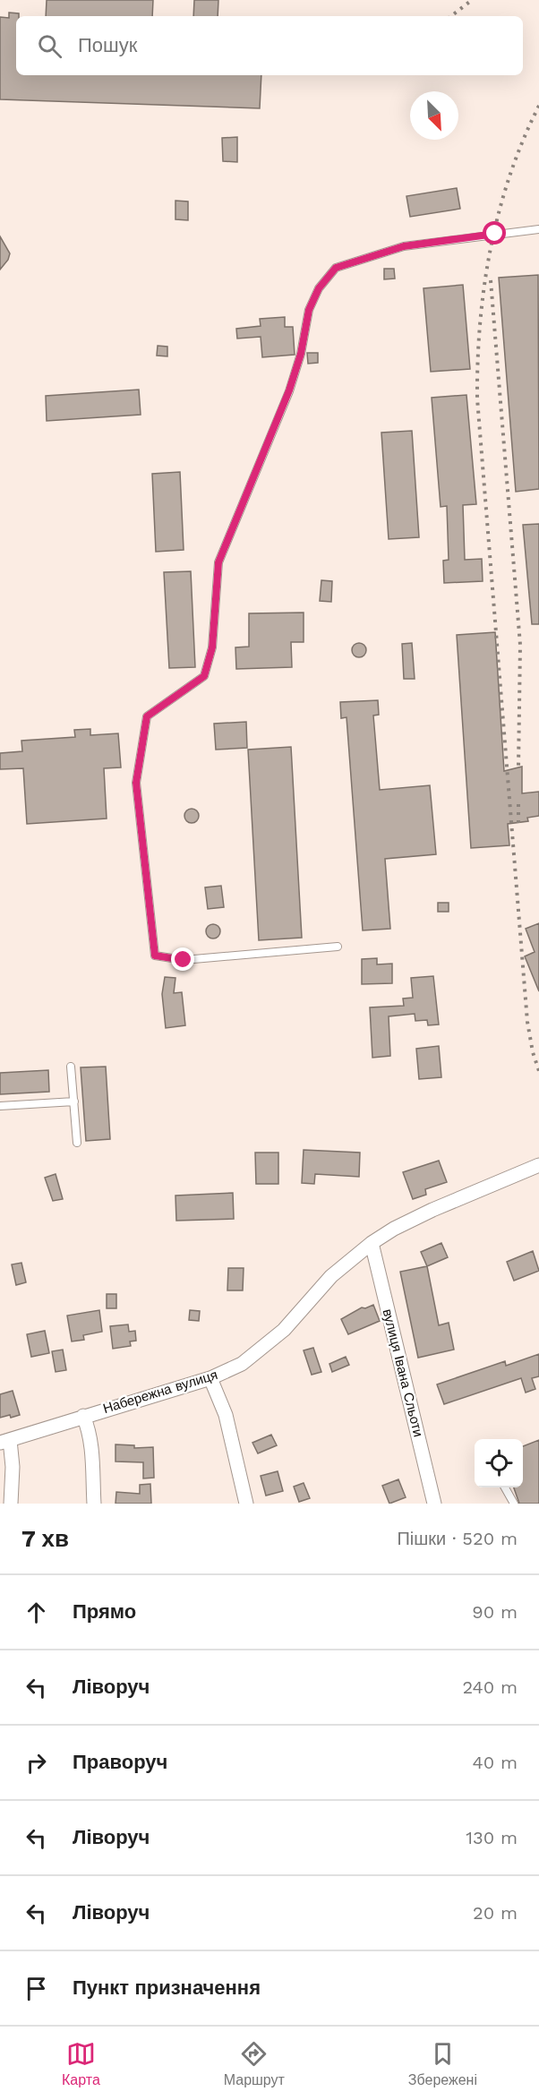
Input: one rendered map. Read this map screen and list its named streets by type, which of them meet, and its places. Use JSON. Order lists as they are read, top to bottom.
{
  "streets": {
    "street": ["вулиця Івана Сльоти", "Набережна вулиця"]
  },
  "crossings": [
    ["вулиця Івана Сльоти", "Набережна вулиця"]
  ],
  "north": "bottom right",
  "page": {
    "search": "Пошук",
    "heading": ["7 хв", "Пішки · 520 m"],
    "list": [
      ["Прямо", "90 m"],
      ["Ліворуч", "240 m"],
      ["Праворуч", "40 m"],
      ["Ліворуч", "130 m"],
      ["Ліворуч", "20 m"],
      "Пункт призначення"
    ],
    "nav": ["Карта", "Маршрут", "Збережені"]
  }
}
